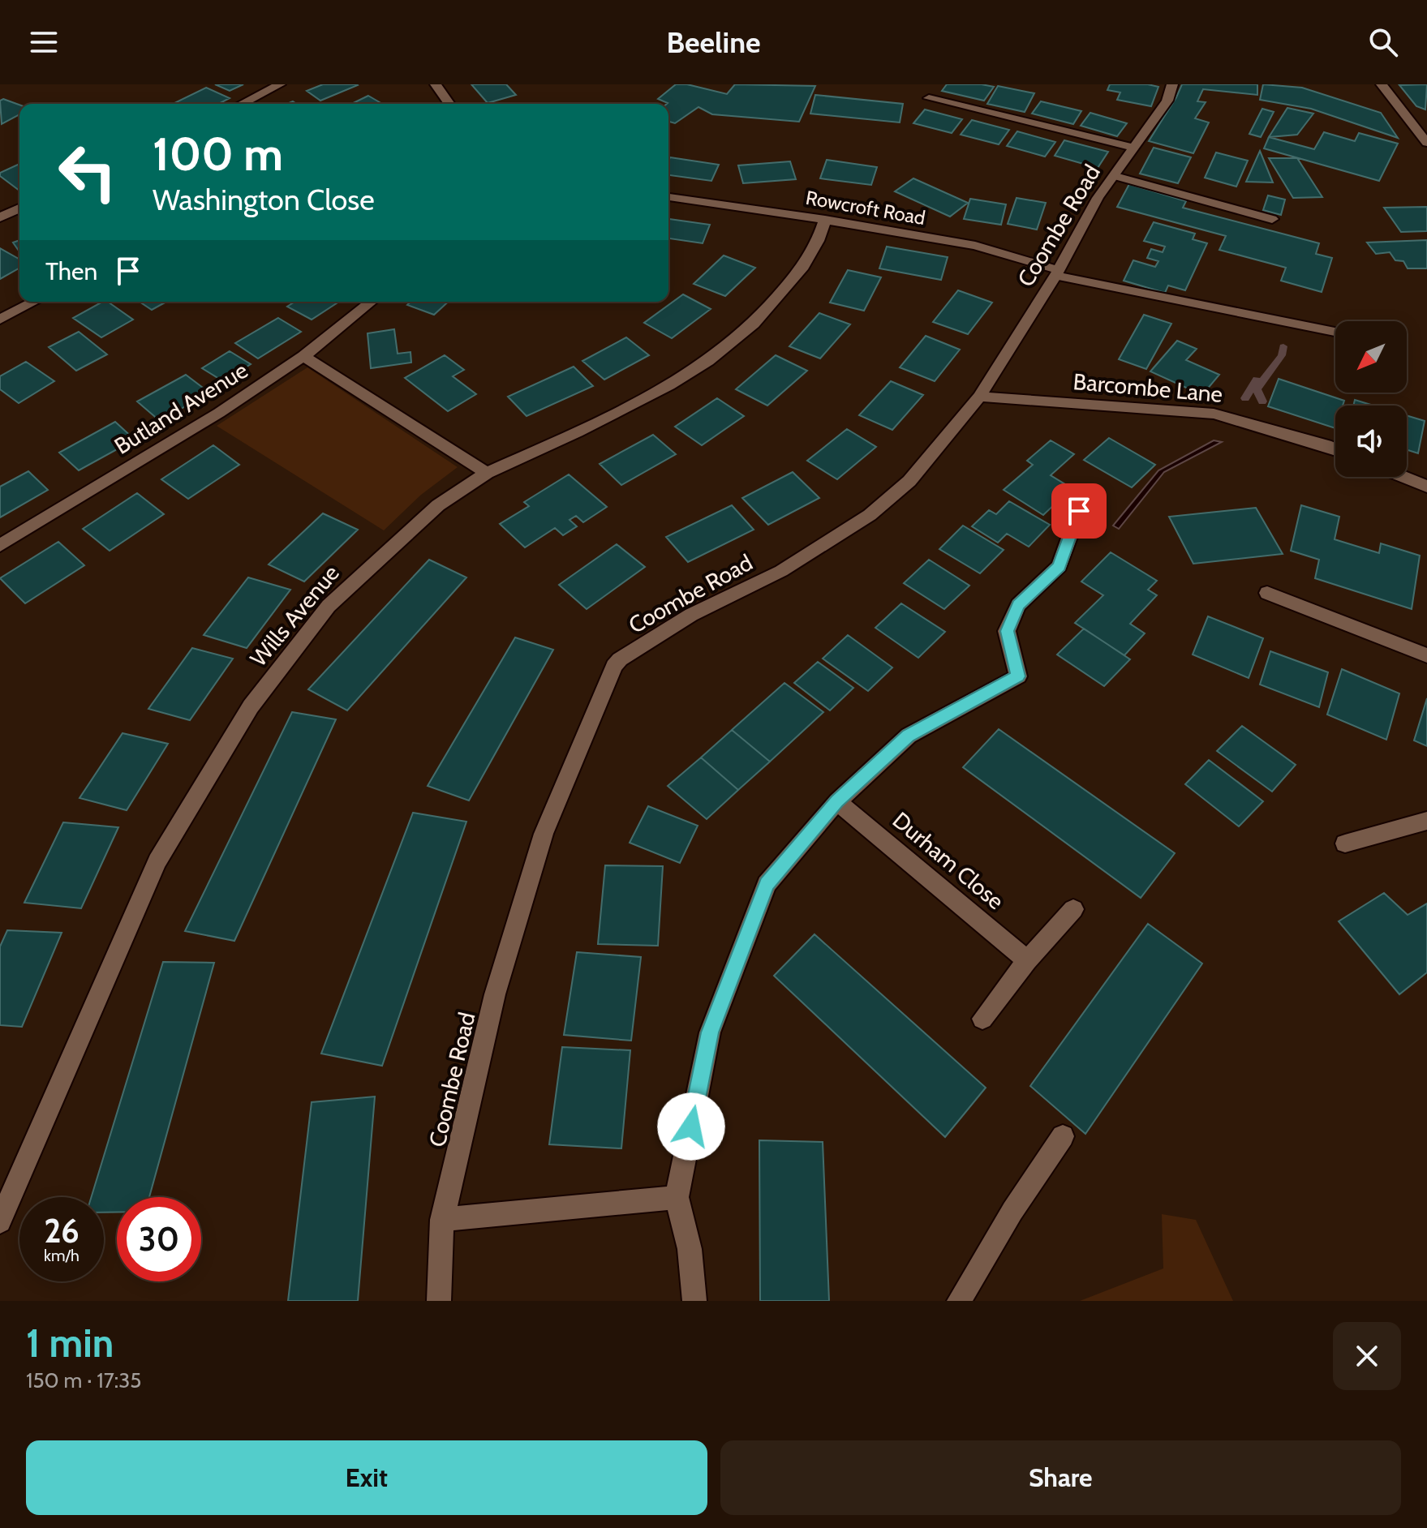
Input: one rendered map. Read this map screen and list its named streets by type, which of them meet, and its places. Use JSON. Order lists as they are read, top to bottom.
{
  "streets": {
    "street": [
      "Rowcroft Road",
      "Coombe Road",
      "Barcombe Lane",
      "Butland Avenue",
      "Wills Avenue",
      "Durham Close"
    ]
  },
  "crossings": [
    ["Rowcroft Road", "Coombe Road"],
    ["Rowcroft Road", "Wills Avenue"],
    ["Coombe Road", "Barcombe Lane"]
  ],
  "north": "bottom left",
  "page": {
    "header": "Beeline",
    "turn": ["100 m", "Washington Close"],
    "then": "Then",
    "speed": "26 km/h",
    "limit": "30",
    "heading": ["1 min", "150 m · 17:35"],
    "buttons": ["Exit", "Share"]
  }
}
